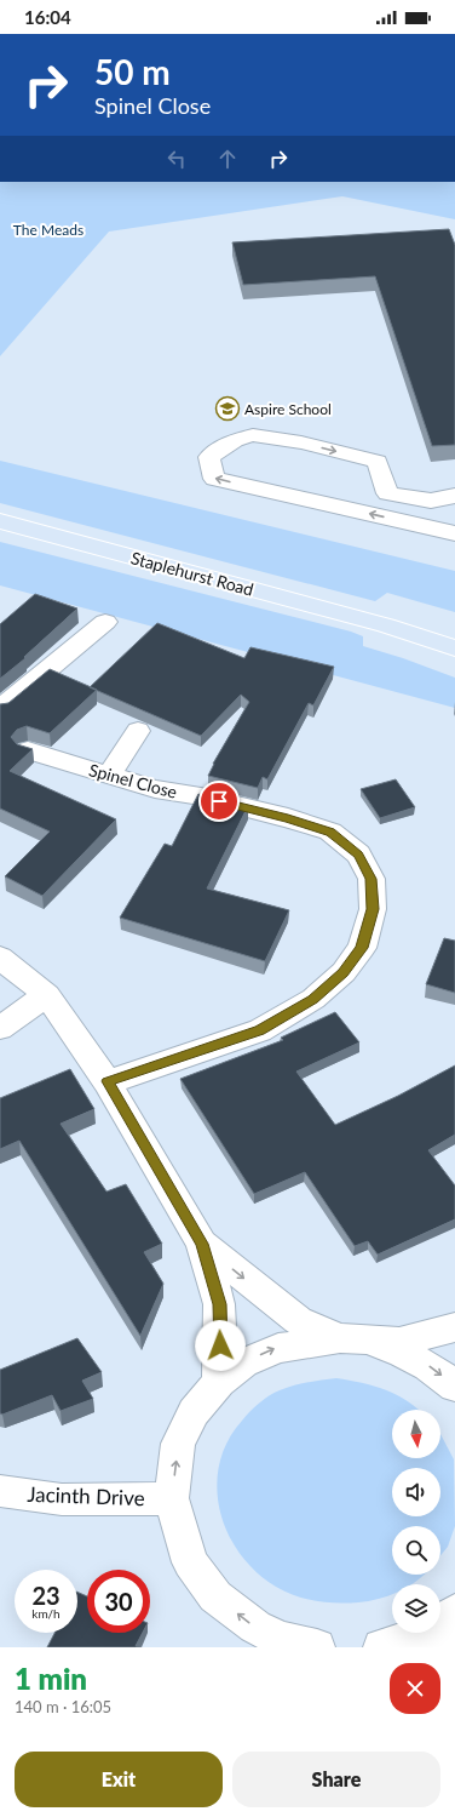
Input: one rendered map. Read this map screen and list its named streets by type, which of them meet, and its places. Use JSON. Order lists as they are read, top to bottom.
{
  "streets": {
    "main road": ["Staplehurst Road"],
    "street": ["Spinel Close", "Jacinth Drive"]
  },
  "parks": ["The Meads"],
  "places": {
    "school or university": ["Aspire School"]
  },
  "north": "bottom",
  "page": {
    "status": "16:04",
    "turn": ["50 m", "Spinel Close"],
    "speed": "23 km/h",
    "limit": "30",
    "heading": ["1 min", "140 m · 16:05"],
    "buttons": ["Exit", "Share"]
  }
}
